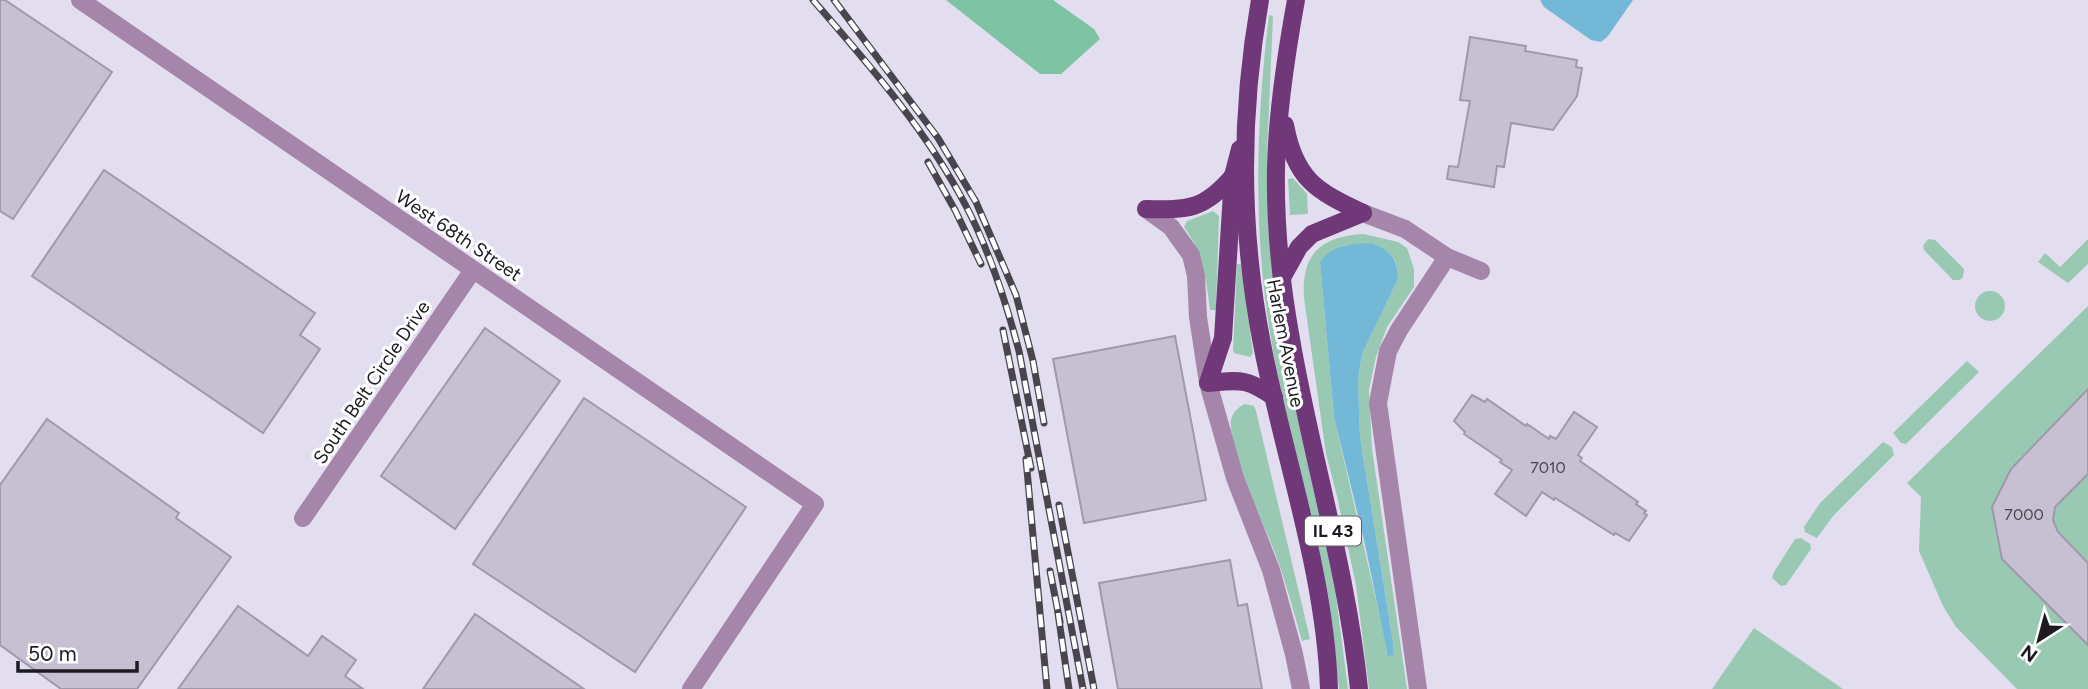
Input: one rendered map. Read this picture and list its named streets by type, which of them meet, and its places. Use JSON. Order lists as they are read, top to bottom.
{
  "streets": {
    "main road": ["Harlem Avenue", "IL 43"],
    "street": ["West 68th Street", "South Belt Circle Drive"]
  },
  "crossings": [
    ["West 68th Street", "South Belt Circle Drive"]
  ],
  "house_numbers": ["7010", "7000"],
  "scale_bar": "50 m",
  "north": "bottom left"
}
